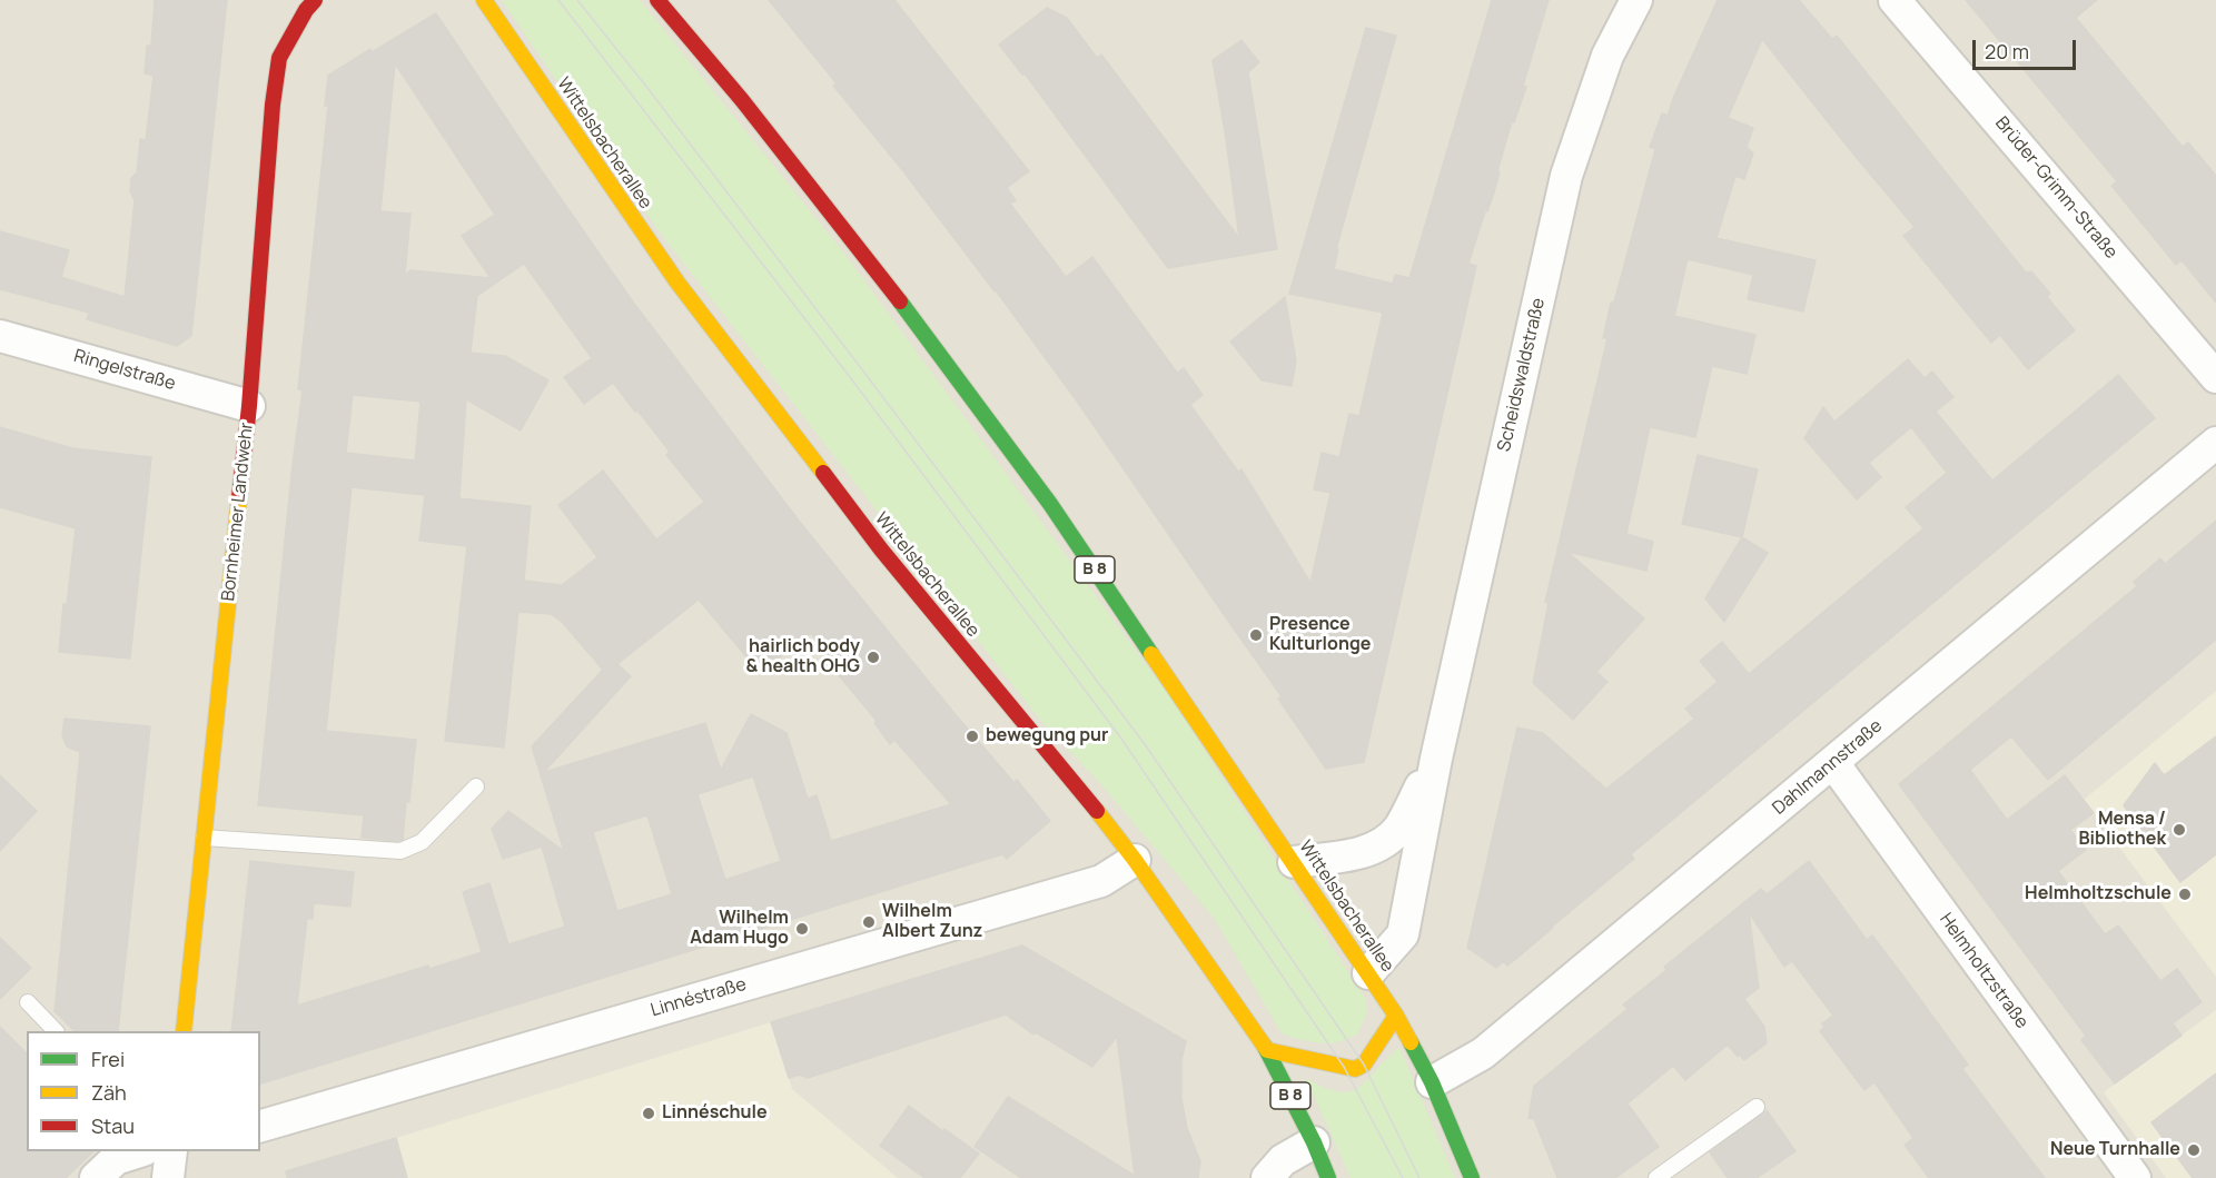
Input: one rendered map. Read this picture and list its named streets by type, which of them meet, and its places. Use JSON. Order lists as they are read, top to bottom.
{
  "streets": {
    "main road": ["Wittelsbacherallee", "Bornheimer Landwehr", "B 8"],
    "street": [
      "Brüder-Grimm-Straße",
      "Ringelstraße",
      "Scheidswaldstraße",
      "Dahlmannstraße",
      "Helmholtzstraße",
      "Linnéstraße"
    ]
  },
  "crossings": [
    ["Wittelsbacherallee", "Scheidswaldstraße"],
    ["Wittelsbacherallee", "Dahlmannstraße"],
    ["Wittelsbacherallee", "Linnéstraße"],
    ["Ringelstraße", "Bornheimer Landwehr"],
    ["Dahlmannstraße", "Helmholtzstraße"]
  ],
  "places": [
    "Presence Kulturlonge",
    "hairlich body & health OHG",
    "bewegung pur",
    "Mensa / Bibliothek",
    "Helmholtzschule",
    "Wilhelm Albert Zunz",
    "Wilhelm Adam Hugo",
    "Linnéschule",
    "Neue Turnhalle"
  ],
  "legend": ["Frei", "Zäh", "Stau"],
  "scale_bar": "20 m"
}
